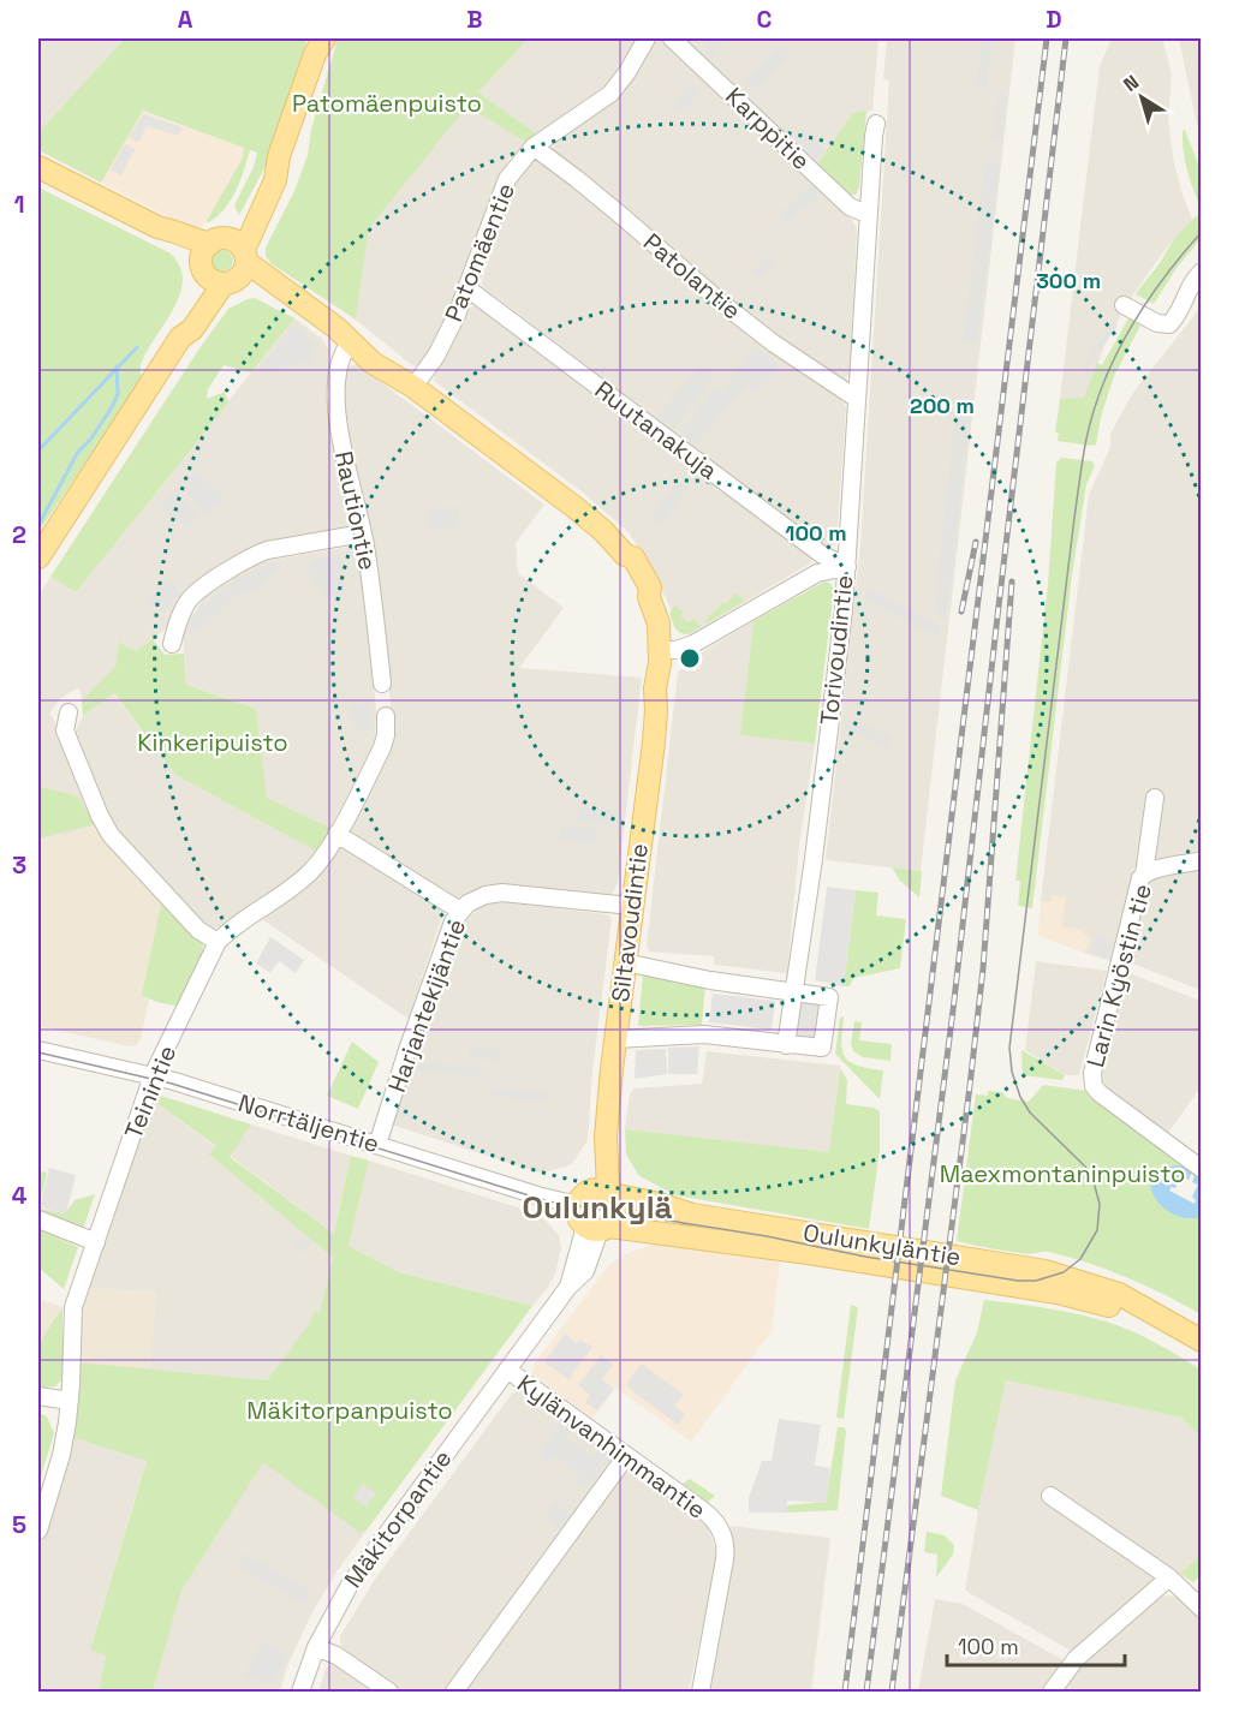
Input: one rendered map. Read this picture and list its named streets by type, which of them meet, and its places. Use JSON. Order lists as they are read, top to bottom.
{
  "streets": {
    "main road": ["Siltavoudintie", "Oulunkyläntie"],
    "street": [
      "Karppitie",
      "Patomäentie",
      "Patolantie",
      "Ruutanakuja",
      "Rautiontie",
      "Torivoudintie",
      "Larin Kyöstin tie",
      "Harjantekijäntie",
      "Teinintie",
      "Norrtäljentie",
      "Kylänvanhimmantie",
      "Mäkitorpantie"
    ]
  },
  "crossings": [
    ["Karppitie", "Torivoudintie"],
    ["Patomäentie", "Patolantie"],
    ["Patomäentie", "Ruutanakuja"],
    ["Patomäentie", "Siltavoudintie"],
    ["Patolantie", "Torivoudintie"],
    ["Ruutanakuja", "Torivoudintie"],
    ["Rautiontie", "Siltavoudintie"],
    ["Siltavoudintie", "Harjantekijäntie"],
    ["Siltavoudintie", "Norrtäljentie"],
    ["Siltavoudintie", "Oulunkyläntie"],
    ["Siltavoudintie", "Mäkitorpantie"],
    ["Harjantekijäntie", "Norrtäljentie"],
    ["Teinintie", "Norrtäljentie"],
    ["Norrtäljentie", "Oulunkyläntie"],
    ["Oulunkyläntie", "Mäkitorpantie"],
    ["Kylänvanhimmantie", "Mäkitorpantie"]
  ],
  "districts": ["Oulunkylä"],
  "parks": [
    "Patomäenpuisto",
    "Kinkeripuisto",
    "Maexmontaninpuisto",
    "Mäkitorpanpuisto"
  ],
  "scale_bar": "100 m",
  "north": "top left",
  "grid": {
    "columns": [
      "A",
      "B",
      "C",
      "D"
    ],
    "rows": [
      "1",
      "2",
      "3",
      "4",
      "5"
    ]
  },
  "rings": ["300 m", "200 m", "100 m"]
}
